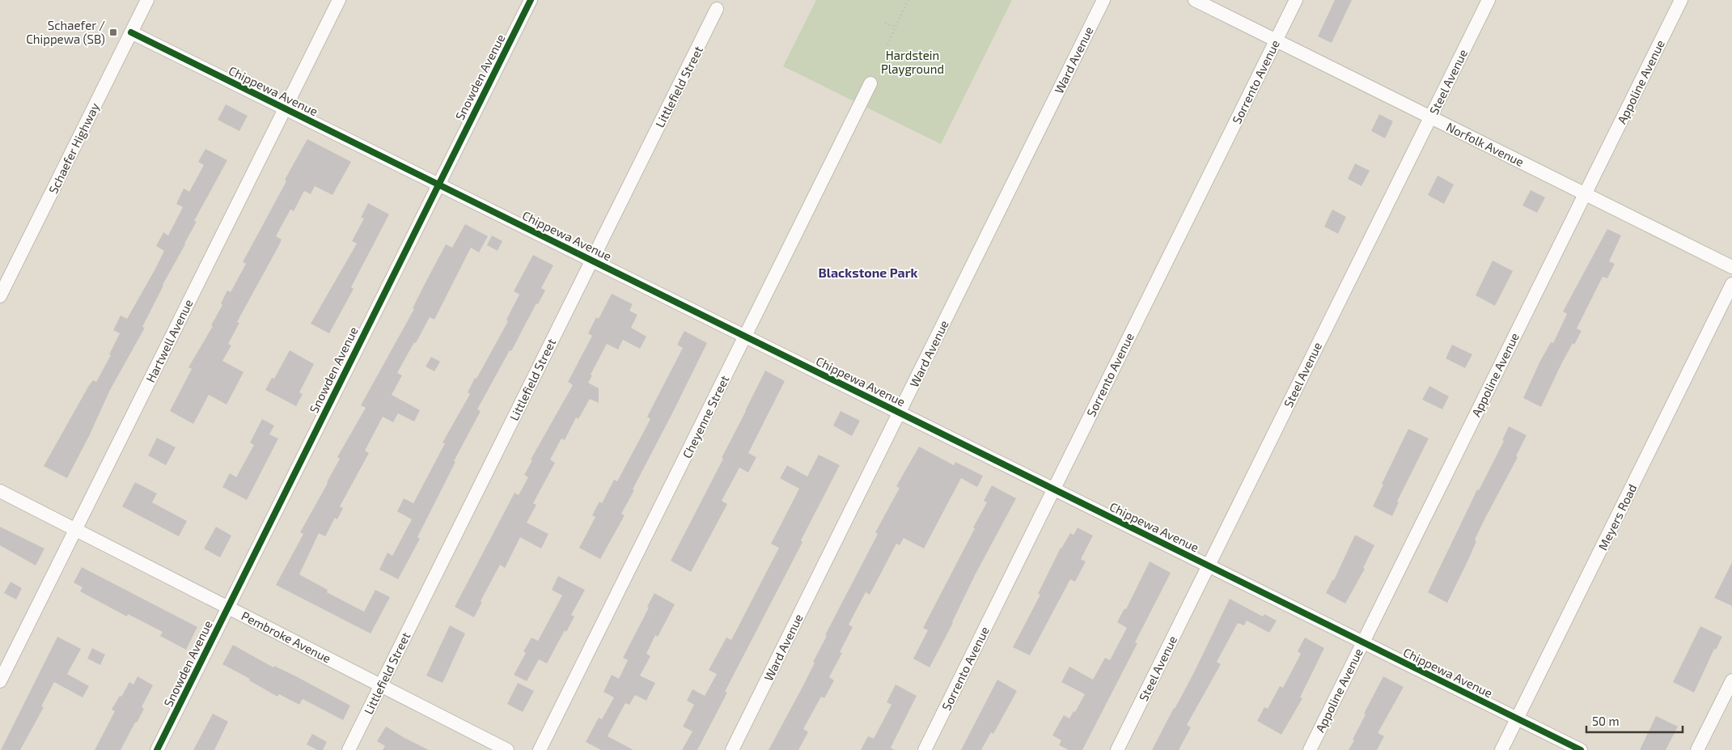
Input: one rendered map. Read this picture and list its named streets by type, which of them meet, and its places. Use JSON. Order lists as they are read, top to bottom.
{
  "streets": {
    "street": [
      "Ward Avenue",
      "Snowden Avenue",
      "Sorrento Avenue",
      "Steel Avenue",
      "Appoline Avenue",
      "Littlefield Street",
      "Chippewa Avenue",
      "Norfolk Avenue",
      "Schaefer Highway",
      "Hartwell Avenue",
      "Cheyenne Street",
      "Meyers Road",
      "Pembroke Avenue"
    ]
  },
  "crossings": [
    ["Ward Avenue", "Chippewa Avenue"],
    ["Snowden Avenue", "Chippewa Avenue"],
    ["Snowden Avenue", "Pembroke Avenue"],
    ["Sorrento Avenue", "Chippewa Avenue"],
    ["Sorrento Avenue", "Norfolk Avenue"],
    ["Steel Avenue", "Chippewa Avenue"],
    ["Steel Avenue", "Norfolk Avenue"],
    ["Appoline Avenue", "Chippewa Avenue"],
    ["Appoline Avenue", "Norfolk Avenue"],
    ["Littlefield Street", "Chippewa Avenue"],
    ["Littlefield Street", "Pembroke Avenue"],
    ["Chippewa Avenue", "Schaefer Highway"],
    ["Chippewa Avenue", "Hartwell Avenue"],
    ["Chippewa Avenue", "Cheyenne Street"],
    ["Chippewa Avenue", "Meyers Road"],
    ["Hartwell Avenue", "Pembroke Avenue"]
  ],
  "districts": ["Blackstone Park"],
  "parks": ["Hardstein Playground"],
  "places": {
    "transit": ["Schaefer / Chippewa (SB)"]
  },
  "scale_bar": "50 m"
}
